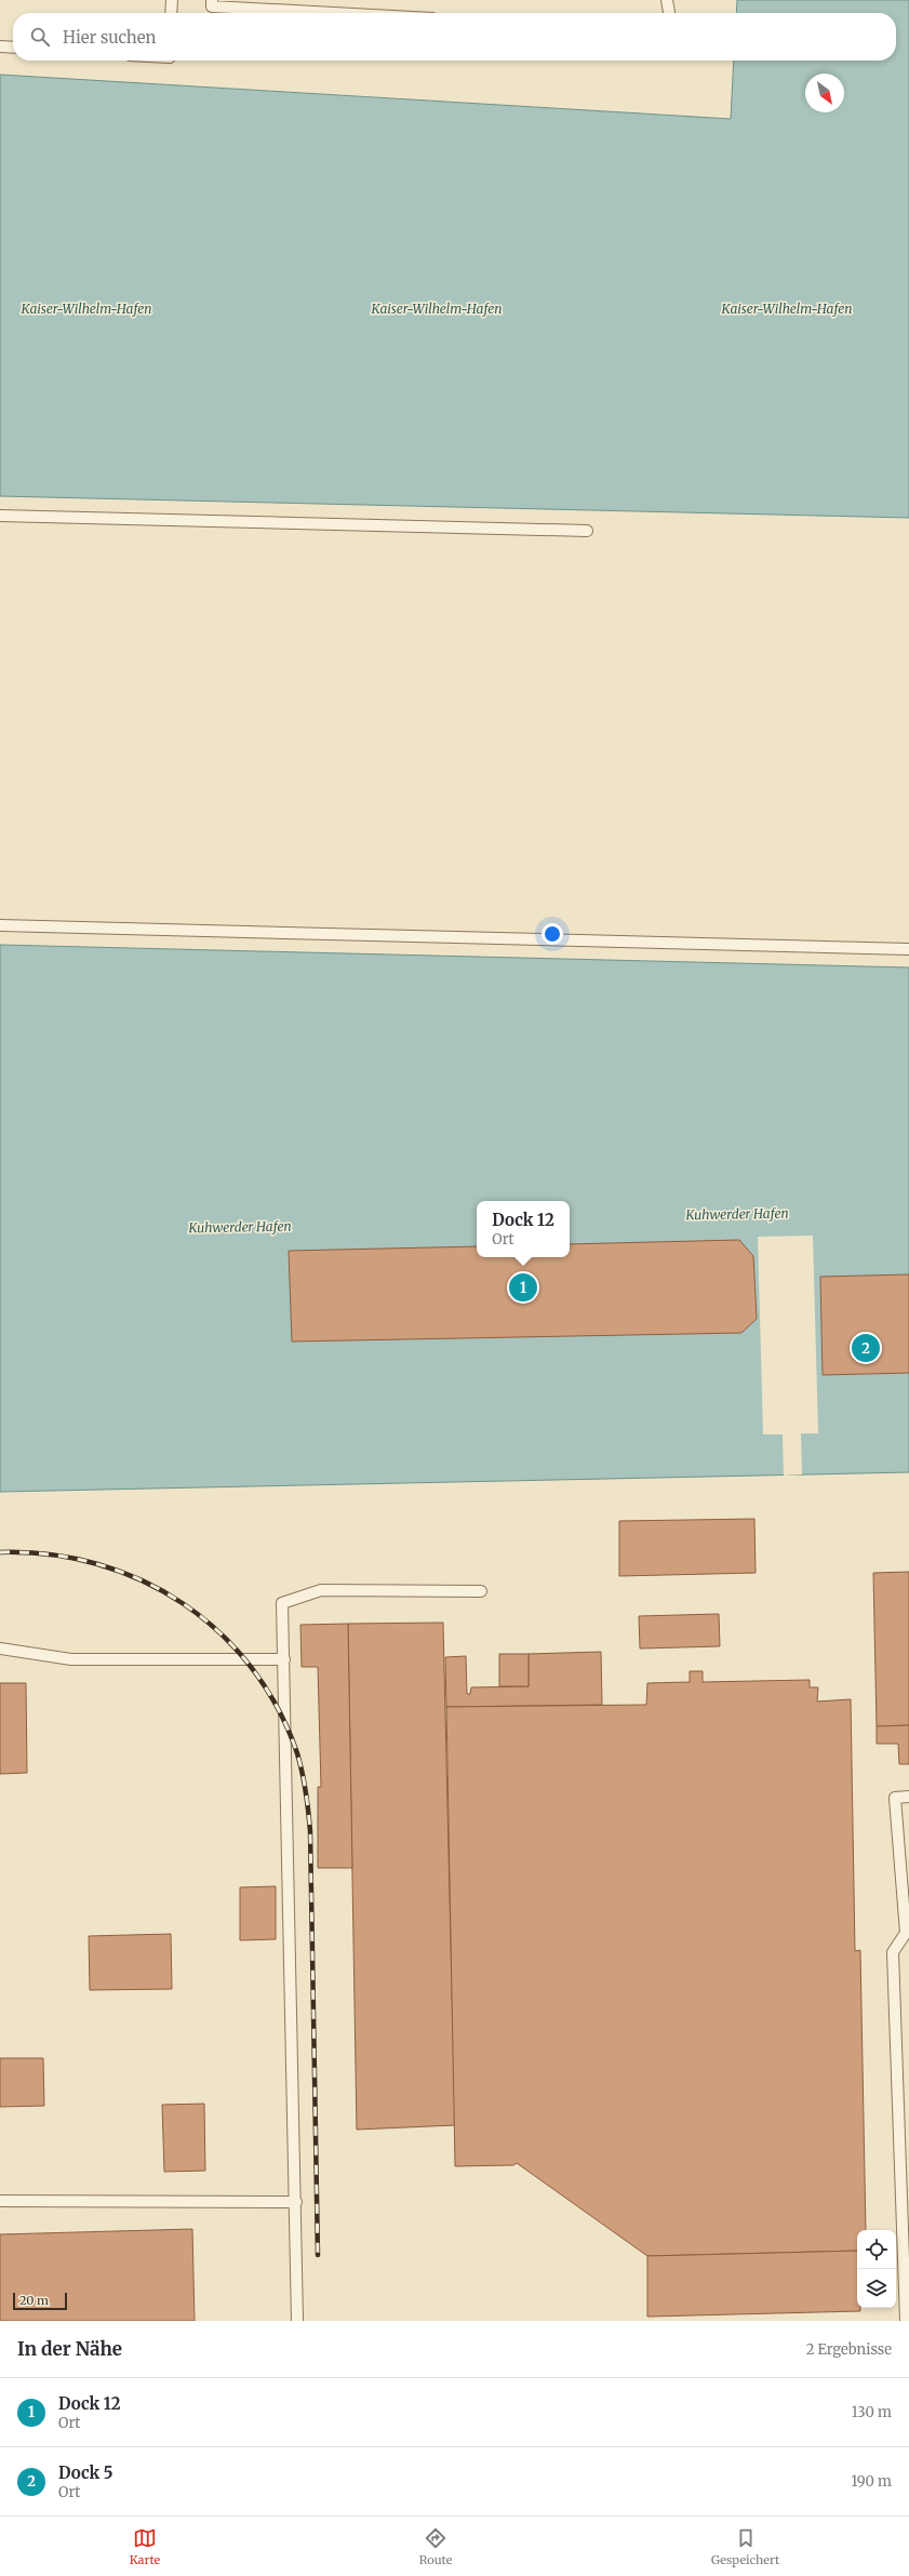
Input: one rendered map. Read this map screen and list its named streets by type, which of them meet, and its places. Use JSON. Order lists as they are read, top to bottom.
{
  "water": ["Kaiser-Wilhelm-Hafen", "Kuhwerder Hafen"],
  "scale_bar": "20 m",
  "north": "bottom right",
  "page": {
    "search": "Hier suchen",
    "popup": ["Dock 12", "Ort"],
    "pins": ["1", "2"],
    "scale": "20 m",
    "heading": ["In der Nähe", "2 Ergebnisse"],
    "list": [
      {
        "mark": "1",
        "name": "Dock 12",
        "note": "Ort",
        "value": "130 m"
      },
      {
        "mark": "2",
        "name": "Dock 5",
        "note": "Ort",
        "value": "190 m"
      }
    ],
    "nav": ["Karte", "Route", "Gespeichert"]
  }
}
